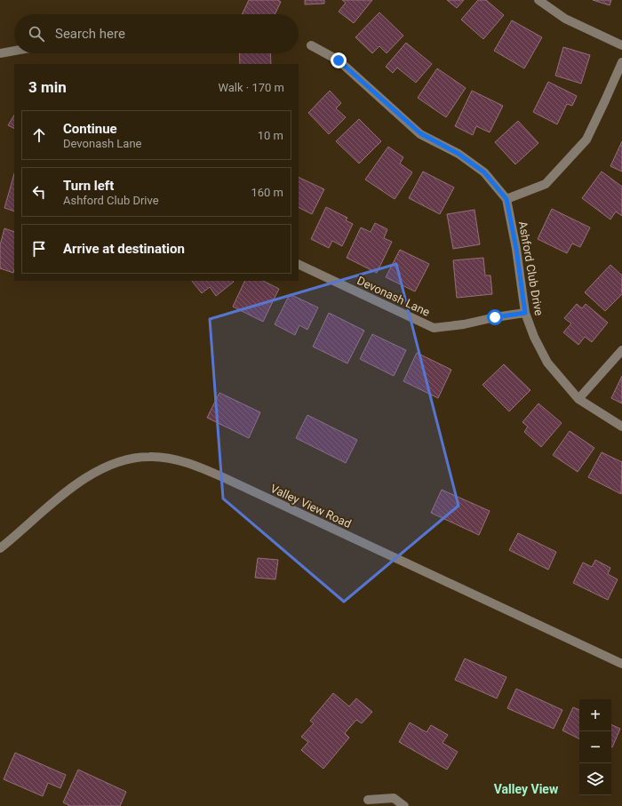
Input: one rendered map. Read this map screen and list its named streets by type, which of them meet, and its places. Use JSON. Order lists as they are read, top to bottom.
{
  "streets": {
    "street": ["Ashford Club Drive", "Devonash Lane", "Valley View Road"]
  },
  "crossings": [
    ["Ashford Club Drive", "Devonash Lane"]
  ],
  "districts": ["Valley View"],
  "page": {
    "search": "Search here",
    "heading": ["3 min", "Walk · 170 m"],
    "list": [
      ["Continue", "Devonash Lane", "10 m"],
      ["Turn left", "Ashford Club Drive", "160 m"],
      "Arrive at destination"
    ],
    "map_buttons": ["+", "−"]
  }
}
